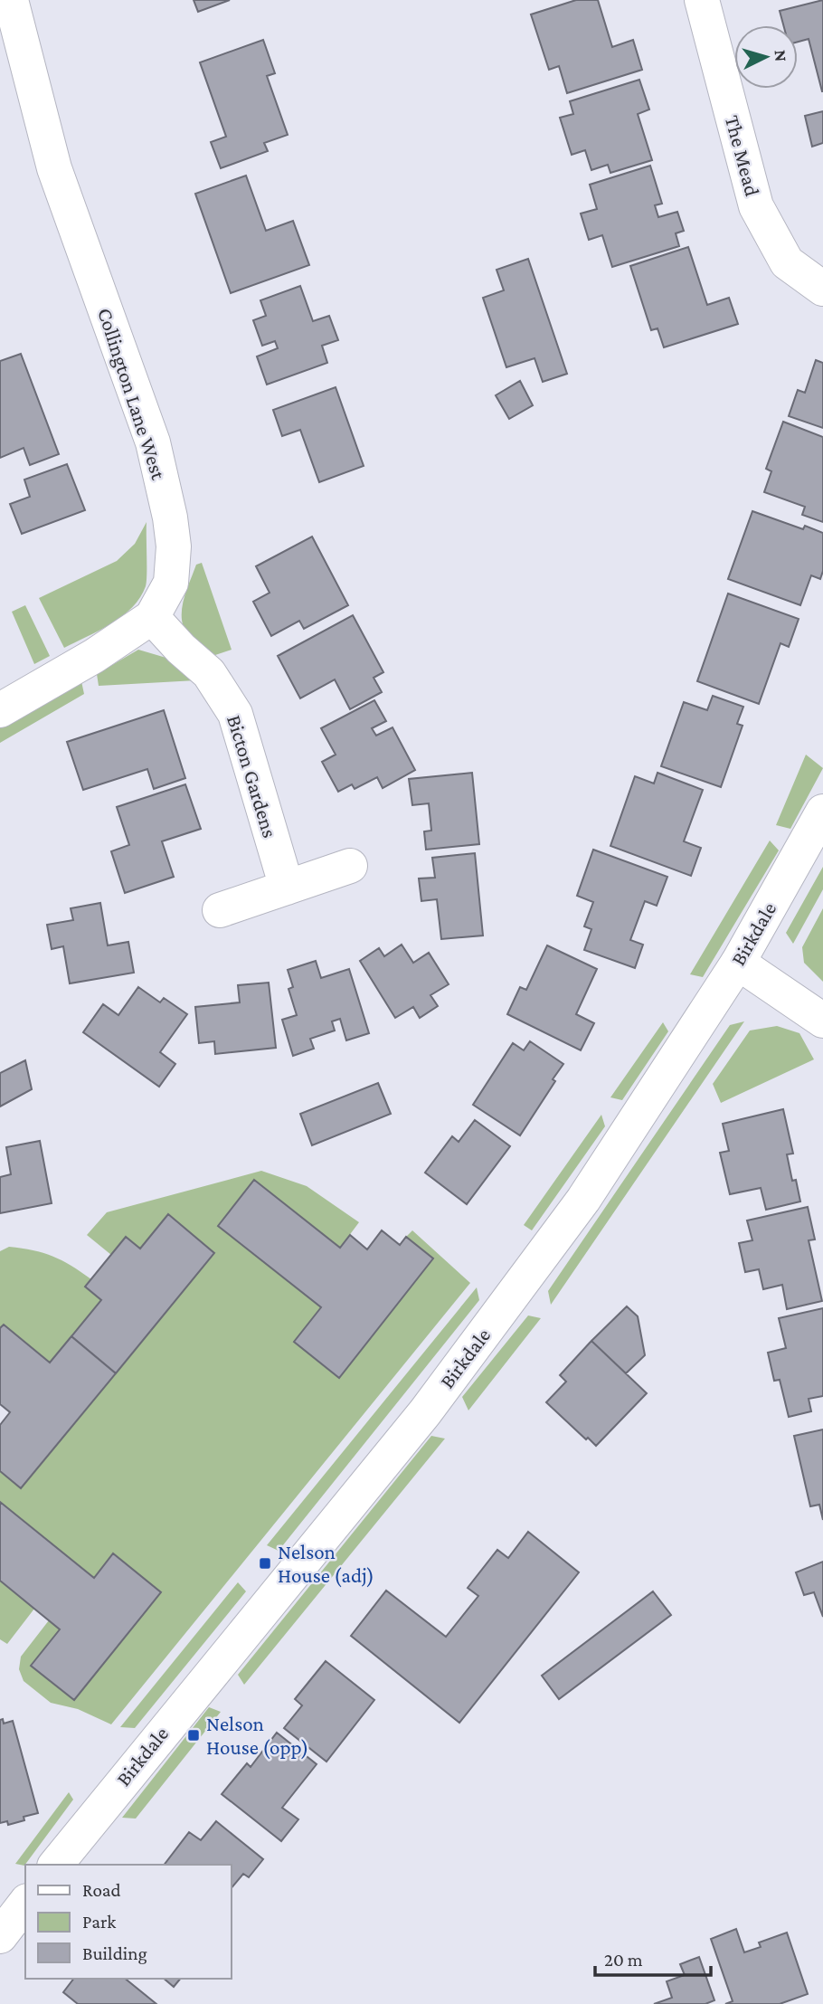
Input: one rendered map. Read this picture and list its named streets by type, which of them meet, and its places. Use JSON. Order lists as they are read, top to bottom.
{
  "streets": {
    "street": [
      "The Mead",
      "Collington Lane West",
      "Bicton Gardens",
      "Birkdale"
    ]
  },
  "crossings": [
    ["Collington Lane West", "Bicton Gardens"]
  ],
  "places": {
    "transit": ["Nelson House (adj)", "Nelson House (opp)"]
  },
  "legend": ["Road", "Park", "Building"],
  "scale_bar": "20 m",
  "north": "right"
}
